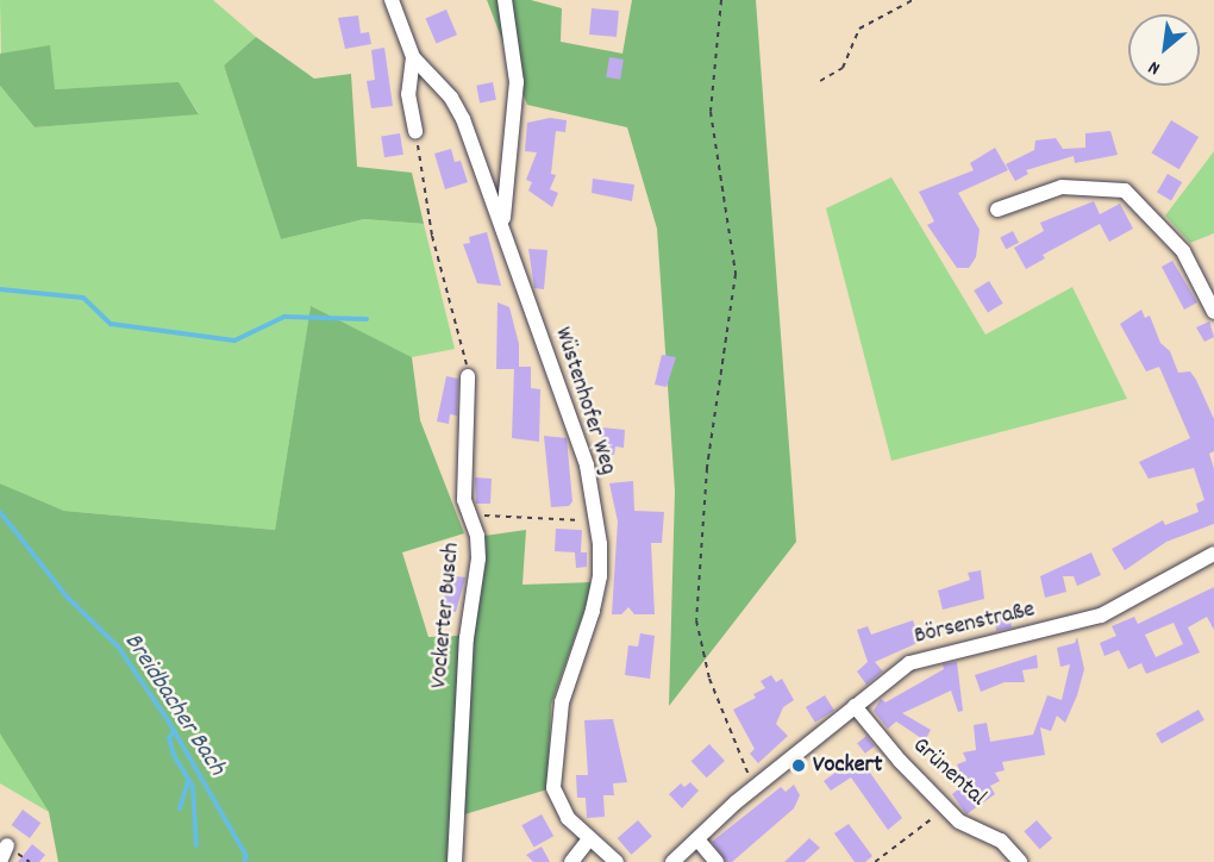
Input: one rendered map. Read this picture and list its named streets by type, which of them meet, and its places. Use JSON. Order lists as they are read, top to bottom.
{
  "streets": {
    "street": [
      "Wüstenhofer Weg",
      "Vockerter Busch",
      "Börsenstraße",
      "Grünental"
    ]
  },
  "crossings": [
    ["Börsenstraße", "Grünental"]
  ],
  "water": ["Breidbacher Bach"],
  "places": ["Vockert"],
  "north": "bottom left"
}
